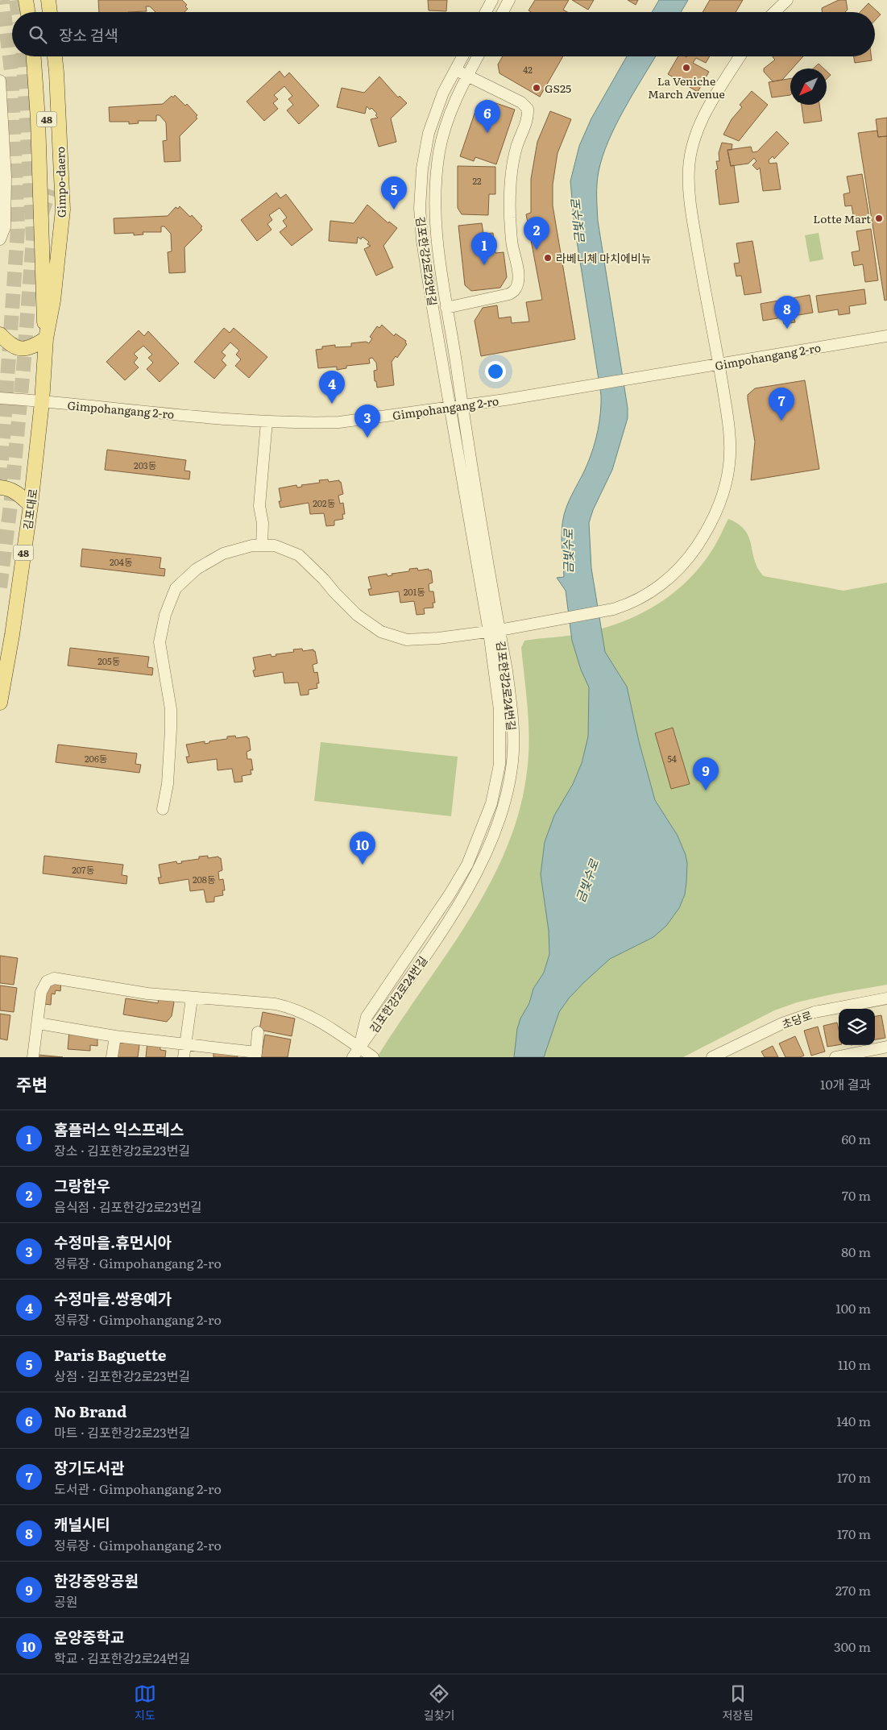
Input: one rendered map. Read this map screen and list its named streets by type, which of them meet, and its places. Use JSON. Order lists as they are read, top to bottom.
{
  "streets": {
    "main road": ["48", "Gimpo-daero", "김포대로"],
    "street": [
      "김포한강2로23번길",
      "Gimpohangang 2-ro",
      "김포한강2로24번길",
      "초당로"
    ]
  },
  "crossings": [
    ["Gimpo-daero", "김포대로"],
    ["김포한강2로23번길", "Gimpohangang 2-ro"],
    ["김포한강2로23번길", "김포한강2로24번길"],
    ["Gimpohangang 2-ro", "김포대로"],
    ["Gimpohangang 2-ro", "김포한강2로24번길"]
  ],
  "water": ["금빛수로"],
  "places": [
    "La Veniche March Avenue",
    "GS25",
    "Lotte Mart",
    "라베니체 마치에비뉴"
  ],
  "house_numbers": [
    "42",
    "22",
    "203동",
    "202동",
    "204동",
    "201동",
    "205동",
    "206동",
    "54",
    "207동",
    "208동"
  ],
  "north": "bottom left",
  "page": {
    "search": "장소 검색",
    "pins": [
      "6",
      "5",
      "2",
      "1",
      "8",
      "4",
      "7",
      "3",
      "9",
      "10"
    ],
    "heading": ["주변", "10개 결과"],
    "list": [
      {
        "mark": "1",
        "name": "홈플러스 익스프레스",
        "note": "장소 · 김포한강2로23번길",
        "value": "60 m"
      },
      {
        "mark": "2",
        "name": "그랑한우",
        "note": "음식점 · 김포한강2로23번길",
        "value": "70 m"
      },
      {
        "mark": "3",
        "name": "수정마을.휴먼시아",
        "note": "정류장 · Gimpohangang 2-ro",
        "value": "80 m"
      },
      {
        "mark": "4",
        "name": "수정마을.쌍용예가",
        "note": "정류장 · Gimpohangang 2-ro",
        "value": "100 m"
      },
      {
        "mark": "5",
        "name": "Paris Baguette",
        "note": "상점 · 김포한강2로23번길",
        "value": "110 m"
      },
      {
        "mark": "6",
        "name": "No Brand",
        "note": "마트 · 김포한강2로23번길",
        "value": "140 m"
      },
      {
        "mark": "7",
        "name": "장기도서관",
        "note": "도서관 · Gimpohangang 2-ro",
        "value": "170 m"
      },
      {
        "mark": "8",
        "name": "캐널시티",
        "note": "정류장 · Gimpohangang 2-ro",
        "value": "170 m"
      },
      {
        "mark": "9",
        "name": "한강중앙공원",
        "note": "공원",
        "value": "270 m"
      },
      {
        "mark": "10",
        "name": "운양중학교",
        "note": "학교 · 김포한강2로24번길",
        "value": "300 m"
      }
    ],
    "nav": ["지도", "길찾기", "저장됨"]
  }
}
